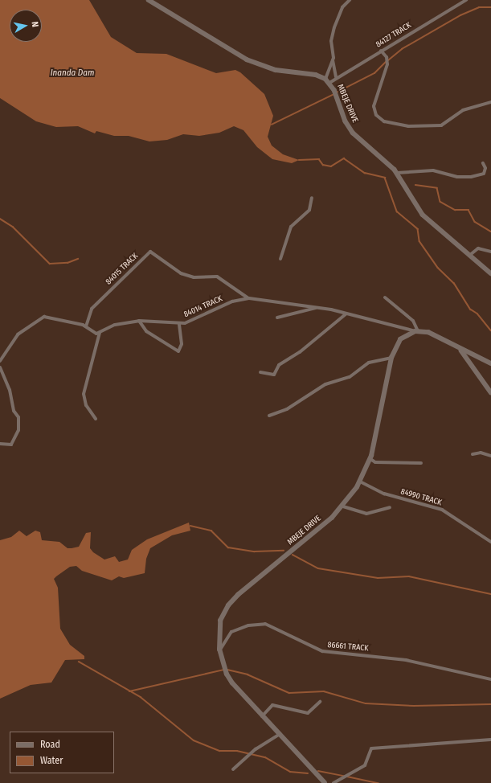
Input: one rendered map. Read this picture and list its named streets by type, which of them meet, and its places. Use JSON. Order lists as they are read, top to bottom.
{
  "streets": {
    "street": [
      "84127 TRACK",
      "MBEJE DRIVE",
      "84015 TRACK",
      "84014 TRACK",
      "84990 TRACK",
      "86661 TRACK"
    ]
  },
  "crossings": [
    ["84127 TRACK", "MBEJE DRIVE"],
    ["MBEJE DRIVE", "84014 TRACK"],
    ["MBEJE DRIVE", "84990 TRACK"],
    ["MBEJE DRIVE", "86661 TRACK"],
    ["84015 TRACK", "84014 TRACK"]
  ],
  "water": ["Inanda Dam"],
  "legend": ["Road", "Water"],
  "north": "right"
}
